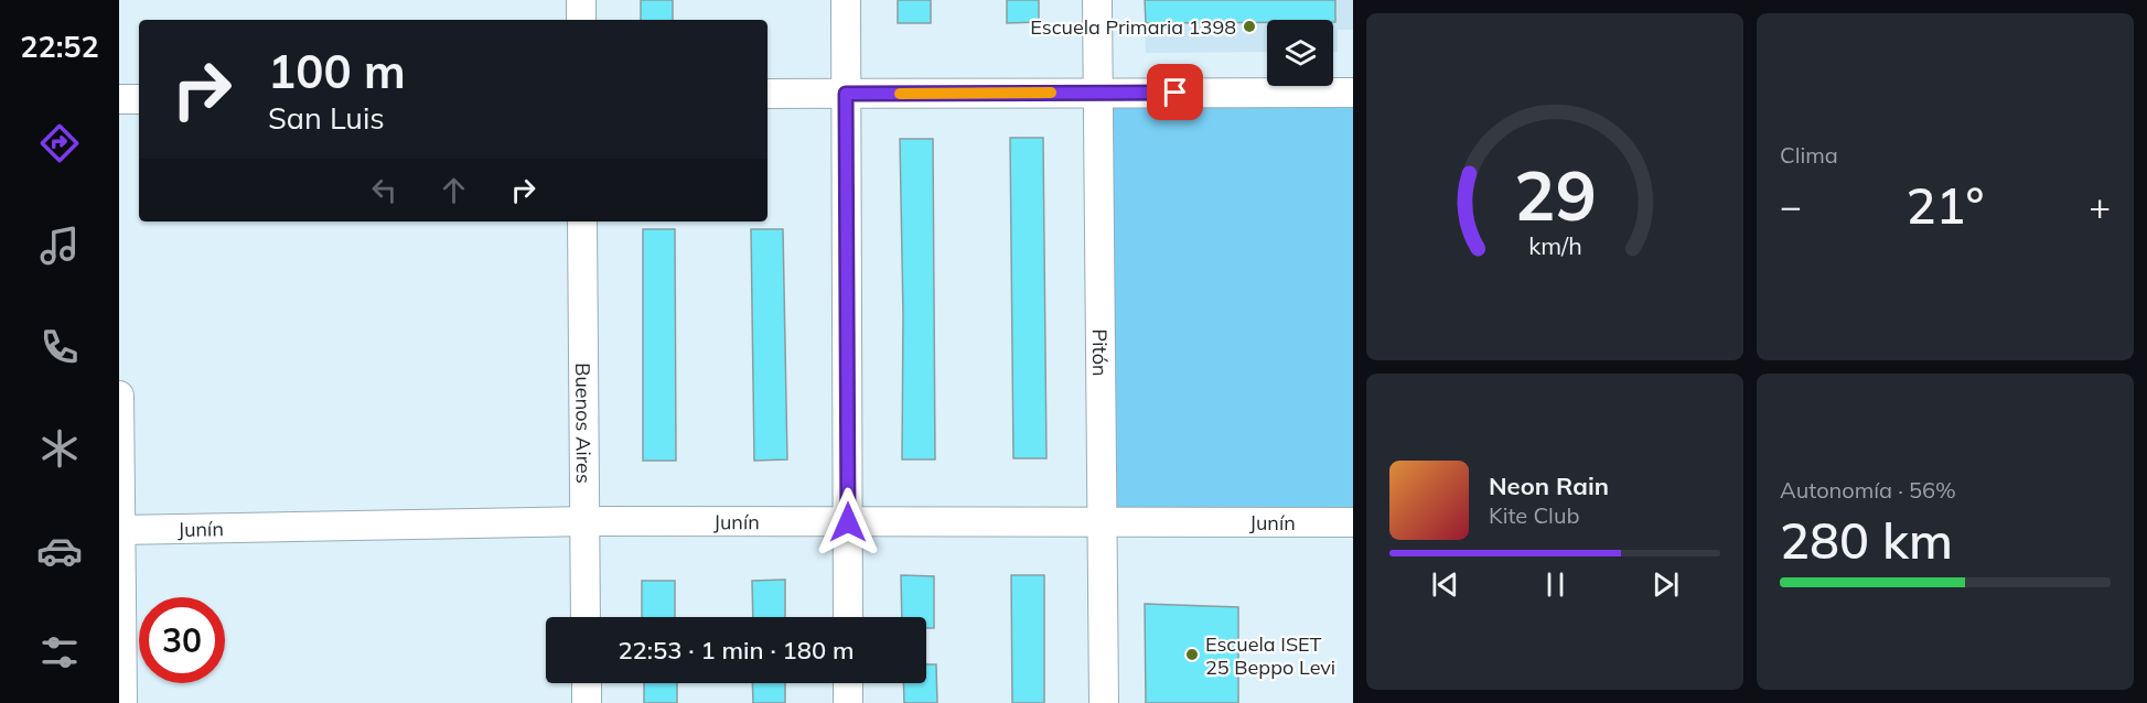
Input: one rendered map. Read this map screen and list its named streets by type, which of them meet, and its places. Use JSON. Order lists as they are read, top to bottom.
{
  "streets": {
    "street": ["Pitón", "Buenos Aires", "Junín"]
  },
  "crossings": [
    ["Pitón", "Junín"],
    ["Buenos Aires", "Junín"]
  ],
  "places": ["Escuela Primaria 1398", "Escuela ISET 25 Beppo Levi"],
  "page": {
    "tabs": "22:52",
    "tile": [
      "Clima",
      ["Autonomía · 56%", "280 km"]
    ],
    "turn": ["100 m", "San Luis"],
    "heat": ["−", "21°", "+"],
    "song": ["Neon Rain", "Kite Club"],
    "limit": "30",
    "trip": "22:53 · 1 min · 180 m",
    "gauge": ["29", "km/h"]
  }
}
